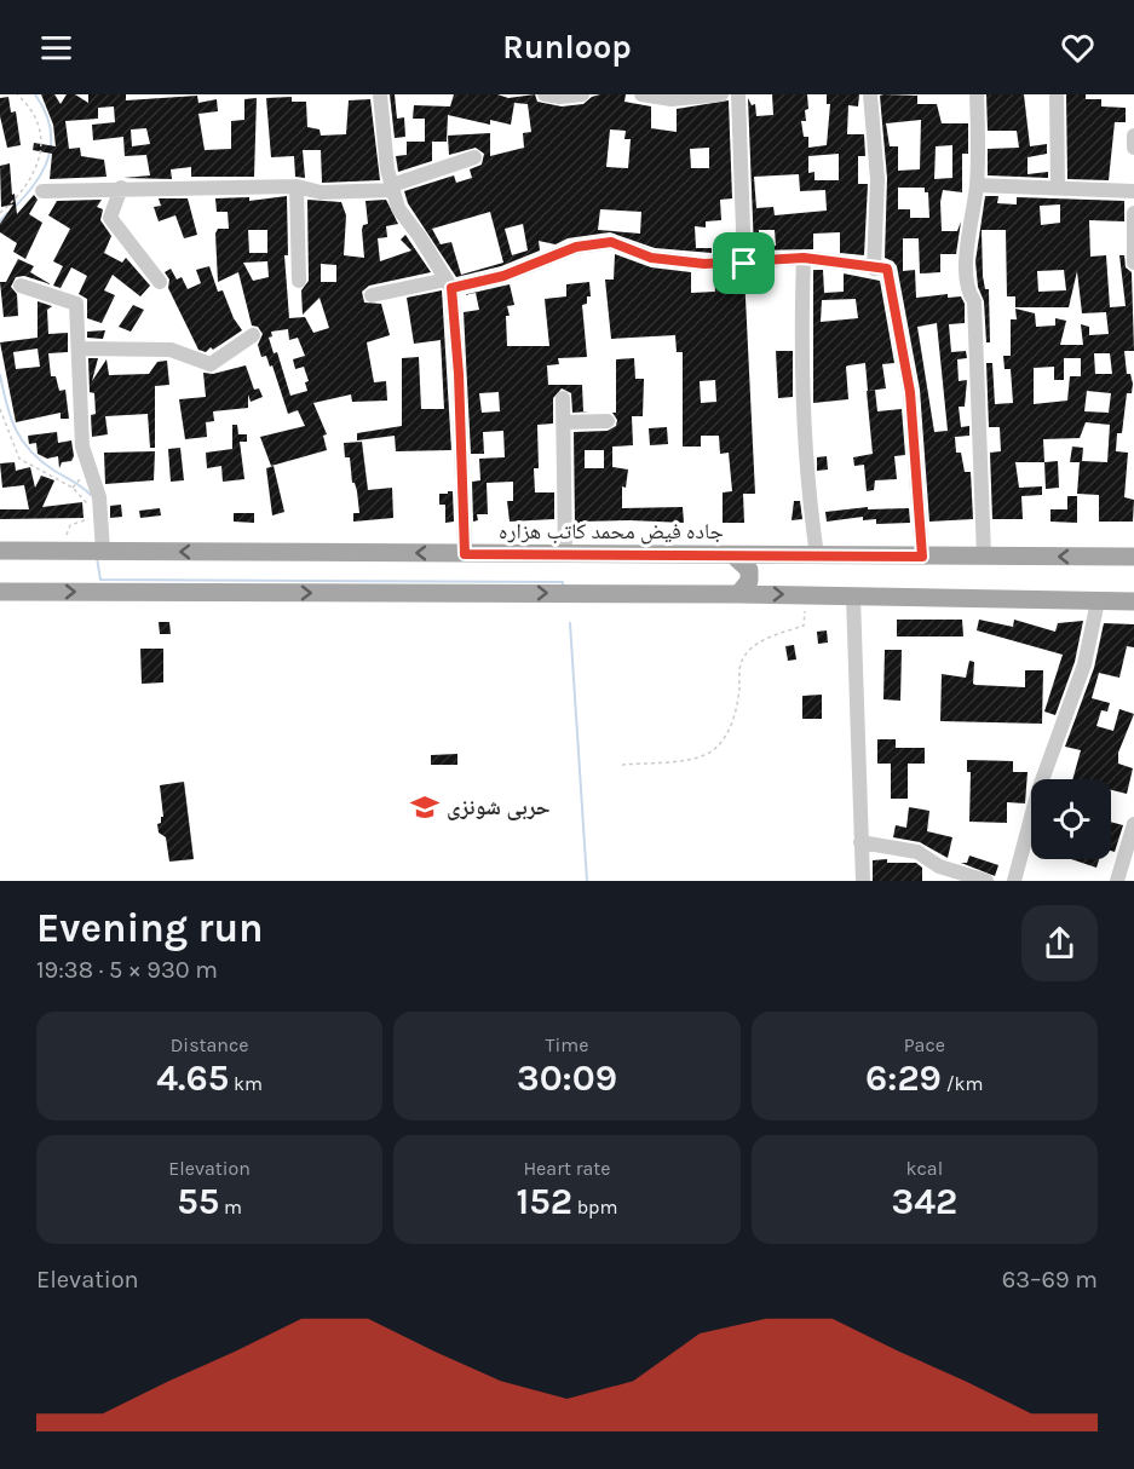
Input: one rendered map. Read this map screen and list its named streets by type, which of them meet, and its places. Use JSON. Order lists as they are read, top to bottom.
{
  "streets": {
    "main road": ["جاده فیض محمد کاتب هزاره"]
  },
  "places": {
    "school or university": ["حربی شونزی"]
  },
  "page": {
    "header": "Runloop",
    "heading": ["Evening run", "19:38 · 5 × 930 m"],
    "stats": [
      ["Distance", "4.65 km"],
      ["Time", "30:09"],
      ["Pace", "6:29 /km"],
      ["Elevation", "55 m"],
      ["Heart rate", "152 bpm"],
      ["kcal", "342"]
    ],
    "chart": ["Elevation", "63–69 m"]
  }
}
